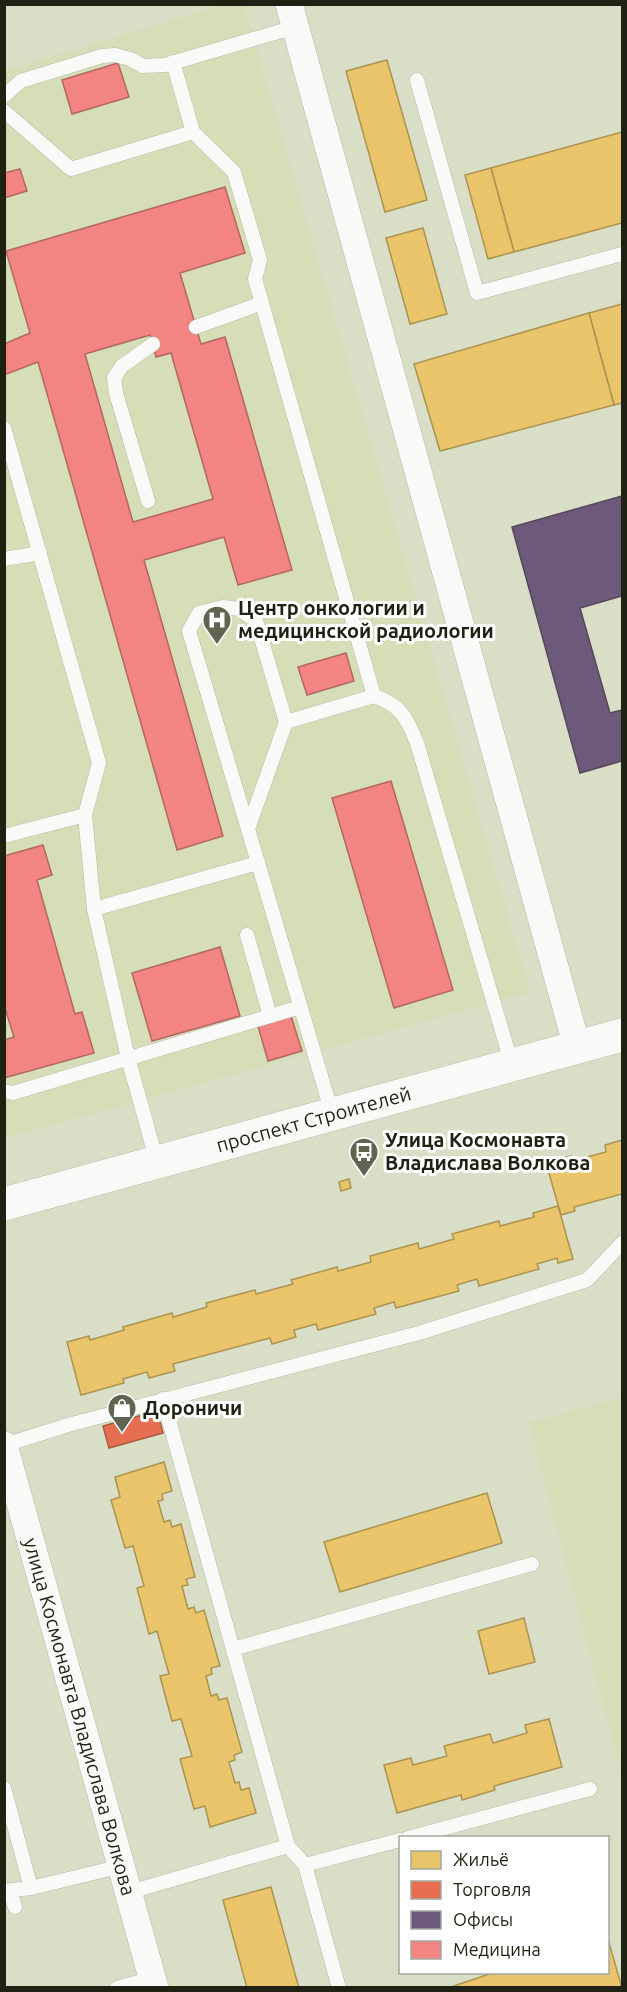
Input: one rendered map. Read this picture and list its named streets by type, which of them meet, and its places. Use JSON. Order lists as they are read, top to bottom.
{
  "streets": {
    "main road": ["проспект Строителей"],
    "street": ["улица Космонавта Владислава Волкова"]
  },
  "places": {
    "hospital": ["Центр онкологии и медицинской радиологии"],
    "bus stop": ["Улица Космонавта Владислава Волкова"],
    "shop": ["Дороничи"]
  },
  "legend": [
    "Жильё",
    "Торговля",
    "Офисы",
    "Медицина"
  ]
}
